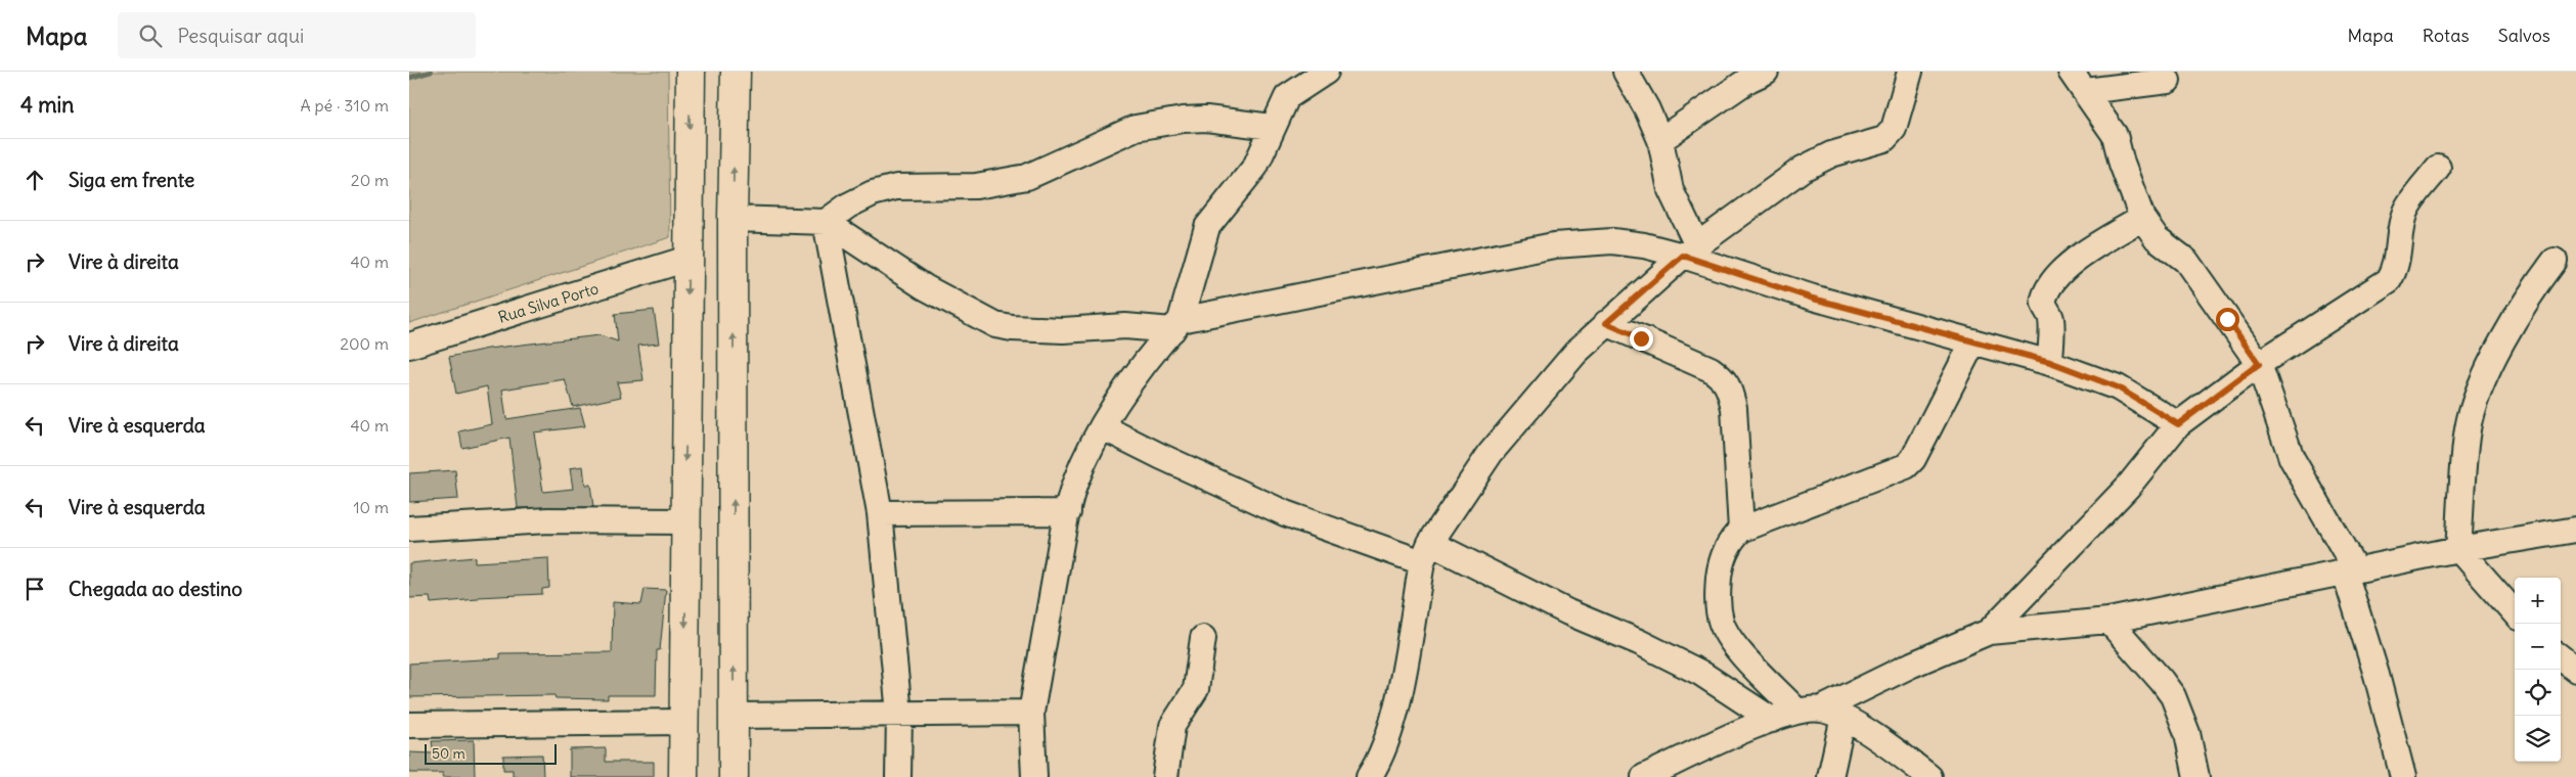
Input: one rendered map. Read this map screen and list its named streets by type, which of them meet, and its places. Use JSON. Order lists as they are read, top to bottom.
{
  "streets": {
    "street": ["Rua Silva Porto"]
  },
  "scale_bar": "50 m",
  "page": {
    "header": "Mapa",
    "search": "Pesquisar aqui",
    "nav": ["Mapa", "Rotas", "Salvos"],
    "heading": ["4 min", "A pé · 310 m"],
    "list": [
      ["Siga em frente", "20 m"],
      ["Vire à direita", "40 m"],
      ["Vire à direita", "200 m"],
      ["Vire à esquerda", "40 m"],
      ["Vire à esquerda", "10 m"],
      "Chegada ao destino"
    ],
    "map_buttons": ["+", "−"],
    "scale": "50 m"
  }
}
